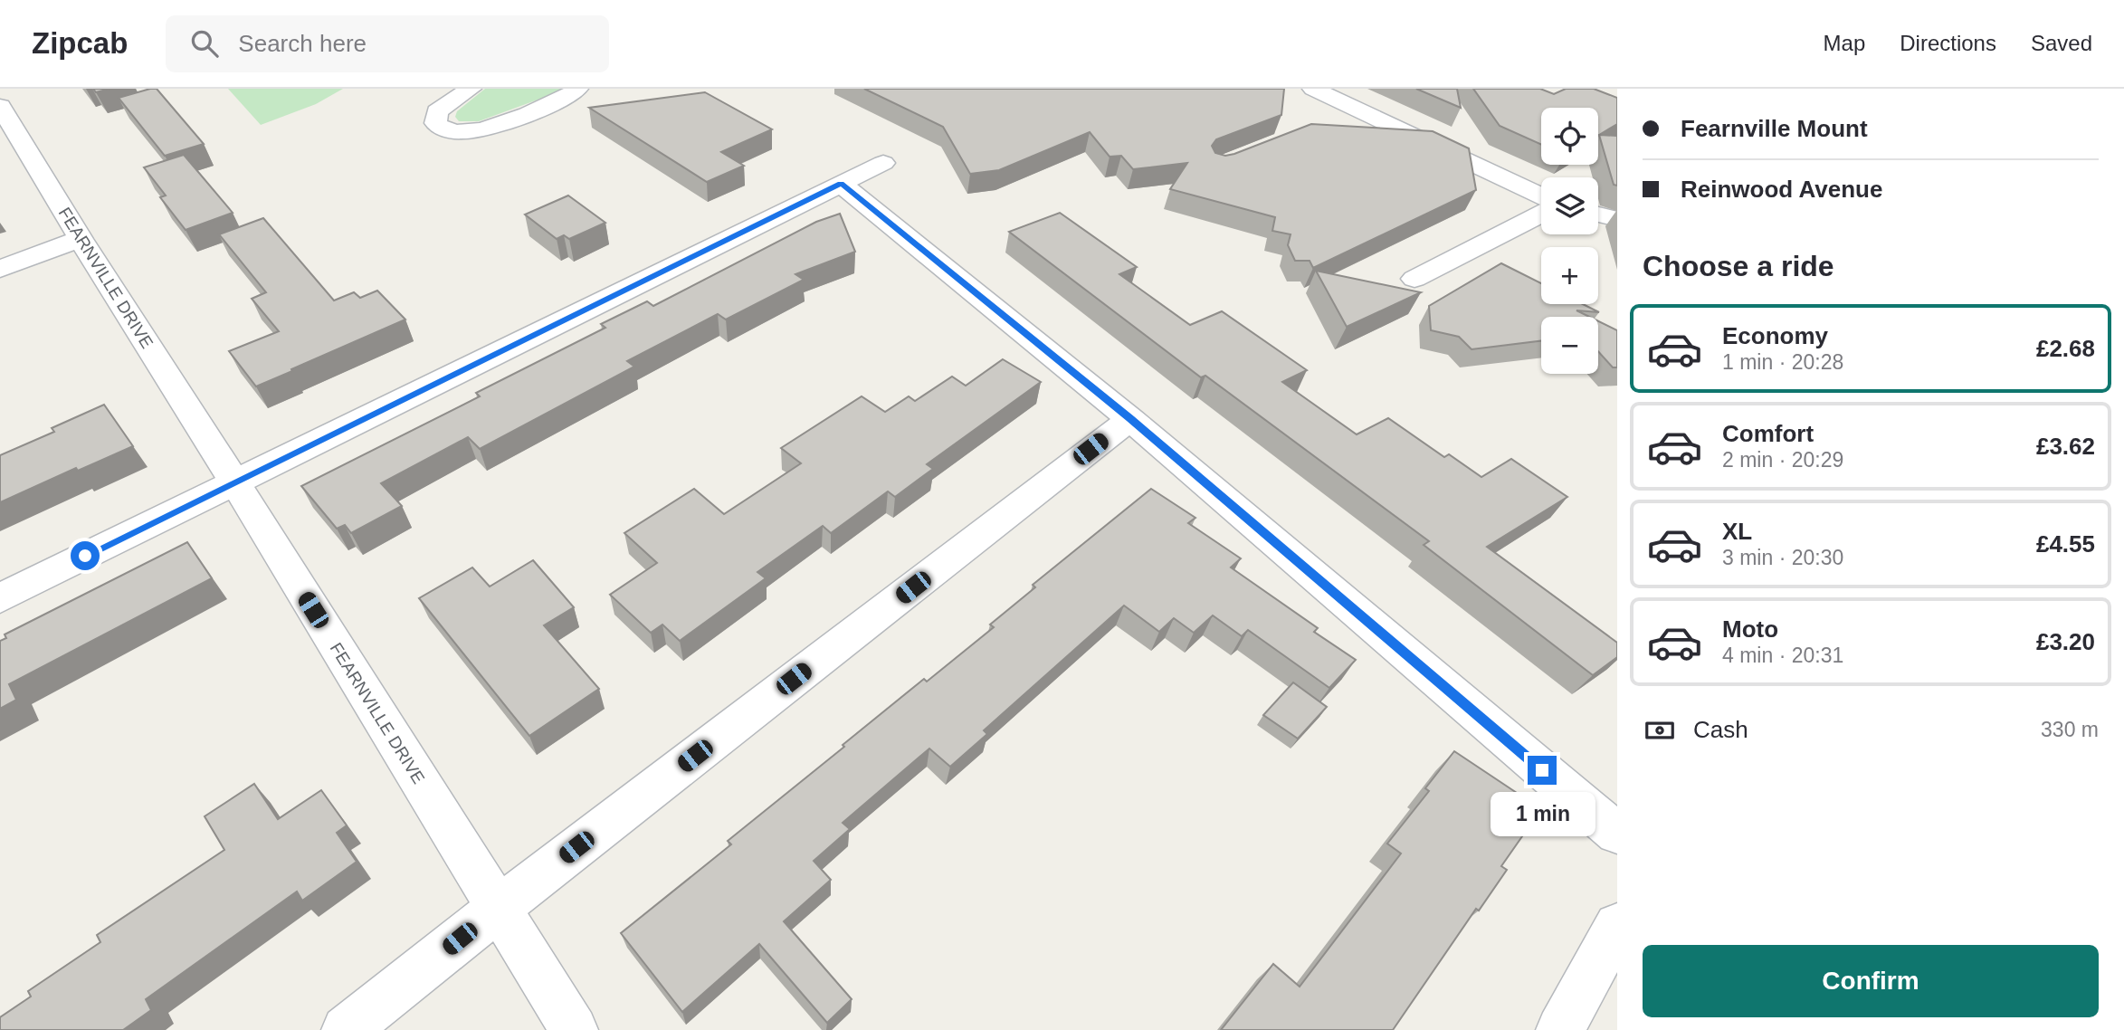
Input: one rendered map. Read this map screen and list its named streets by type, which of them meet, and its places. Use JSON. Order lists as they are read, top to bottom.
{
  "streets": {
    "street": ["FEARNVILLE DRIVE"]
  },
  "page": {
    "header": "Zipcab",
    "search": "Search here",
    "nav": ["Map", "Directions", "Saved"],
    "banner": ["Fearnville Mount", "Reinwood Avenue"],
    "map_buttons": ["+", "−"],
    "heading": "Choose a ride",
    "list": [
      {
        "name": "Economy",
        "note": "1 min · 20:28",
        "value": "£2.68"
      },
      {
        "name": "Comfort",
        "note": "2 min · 20:29",
        "value": "£3.62"
      },
      {
        "name": "XL",
        "note": "3 min · 20:30",
        "value": "£4.55"
      },
      {
        "name": "Moto",
        "note": "4 min · 20:31",
        "value": "£3.20"
      }
    ],
    "pay": ["Cash", "330 m"],
    "bubble": "1 min",
    "buttons": "Confirm"
  }
}
